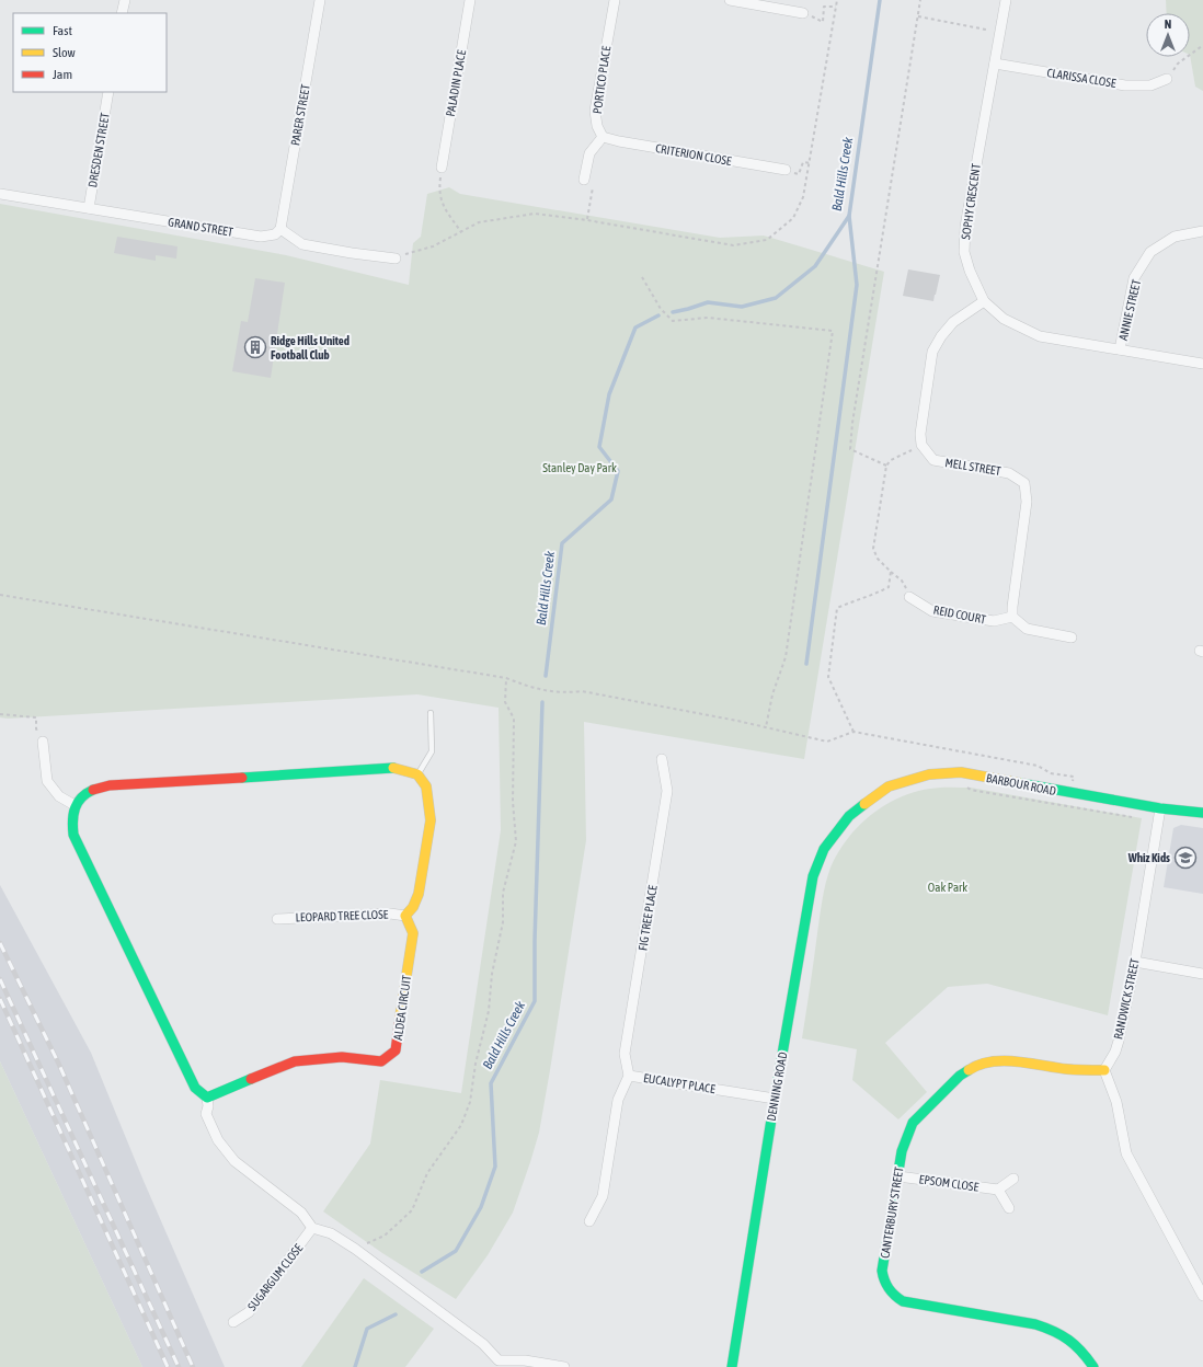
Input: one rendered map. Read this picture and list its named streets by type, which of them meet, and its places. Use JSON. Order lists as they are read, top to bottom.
{
  "streets": {
    "street": [
      "CLARISSA CLOSE",
      "PORTICO PLACE",
      "PALADIN PLACE",
      "PARER STREET",
      "DRESDEN STREET",
      "CRITERION CLOSE",
      "SOPHY CRESCENT",
      "GRAND STREET",
      "ANNIE STREET",
      "MELL STREET",
      "REID COURT",
      "BARBOUR ROAD",
      "LEOPARD TREE CLOSE",
      "FIG TREE PLACE",
      "RANDWICK STREET",
      "ALDEA CIRCUIT",
      "EUCALYPT PLACE",
      "DENNING ROAD",
      "EPSOM CLOSE",
      "CANTERBURY STREET",
      "SUGARGUM CLOSE"
    ]
  },
  "crossings": [
    ["CLARISSA CLOSE", "SOPHY CRESCENT"],
    ["PORTICO PLACE", "CRITERION CLOSE"],
    ["PARER STREET", "GRAND STREET"],
    ["DRESDEN STREET", "GRAND STREET"],
    ["SOPHY CRESCENT", "ANNIE STREET"],
    ["MELL STREET", "REID COURT"],
    ["BARBOUR ROAD", "RANDWICK STREET"],
    ["BARBOUR ROAD", "DENNING ROAD"],
    ["LEOPARD TREE CLOSE", "ALDEA CIRCUIT"],
    ["FIG TREE PLACE", "EUCALYPT PLACE"],
    ["RANDWICK STREET", "CANTERBURY STREET"],
    ["EUCALYPT PLACE", "DENNING ROAD"],
    ["EPSOM CLOSE", "CANTERBURY STREET"]
  ],
  "water": ["Bald Hills Creek"],
  "parks": ["Stanley Day Park", "Oak Park"],
  "places": {
    "building": ["Ridge Hills United Football Club"],
    "school or university": ["Whiz Kids"]
  },
  "legend": ["Fast", "Slow", "Jam"],
  "north": "top"
}
